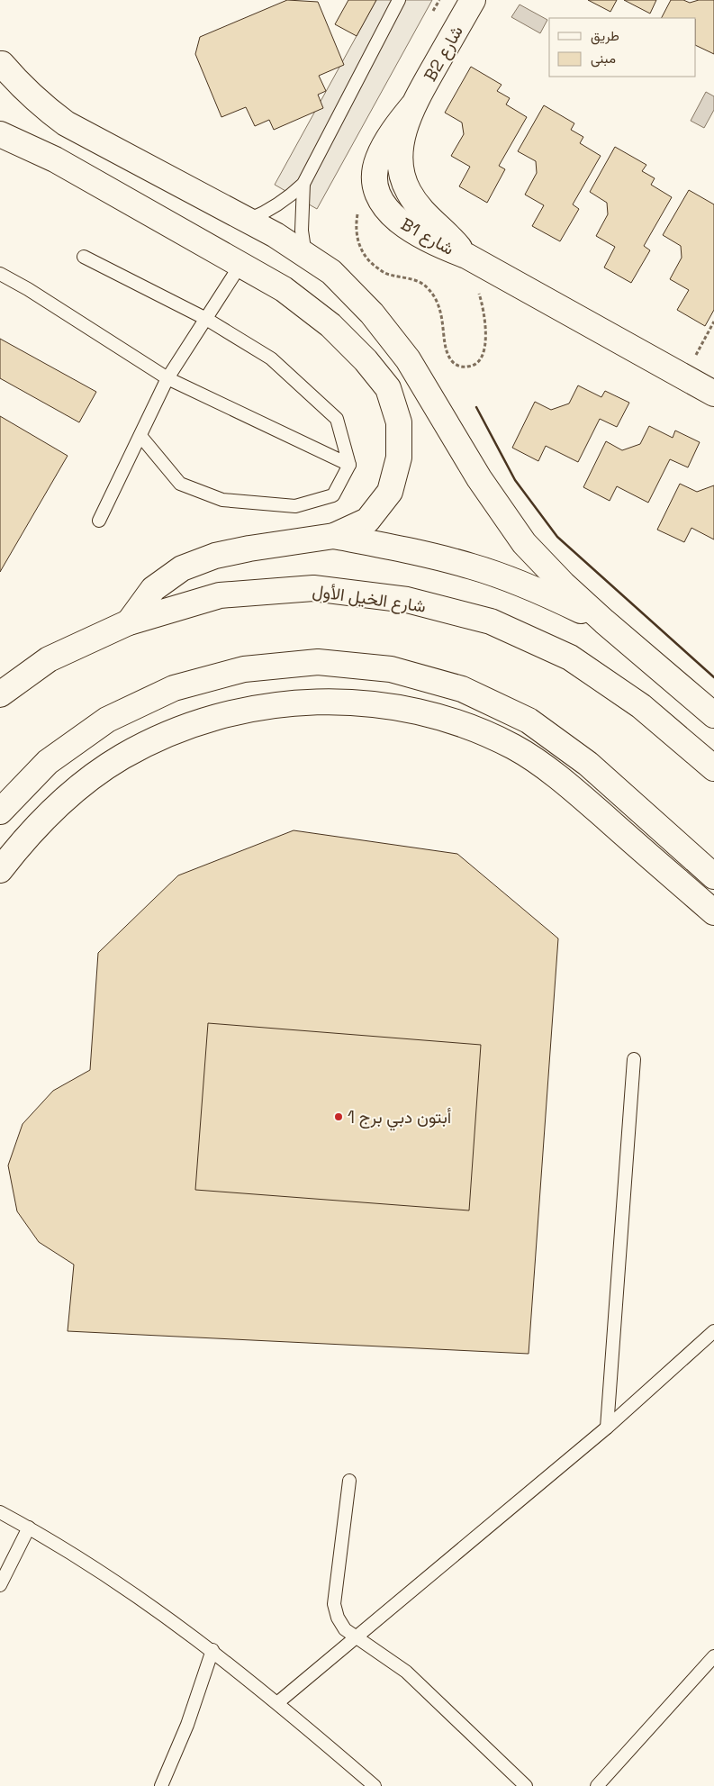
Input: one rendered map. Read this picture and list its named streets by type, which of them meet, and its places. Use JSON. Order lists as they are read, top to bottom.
{
  "streets": {
    "street": ["B2 شارع", "B1 شارع", "شارع الخيل الأول"]
  },
  "crossings": [
    ["B2 شارع", "B1 شارع"]
  ],
  "places": ["أبتون دبي برج 1"],
  "legend": ["طريق", "مبنى"]
}
